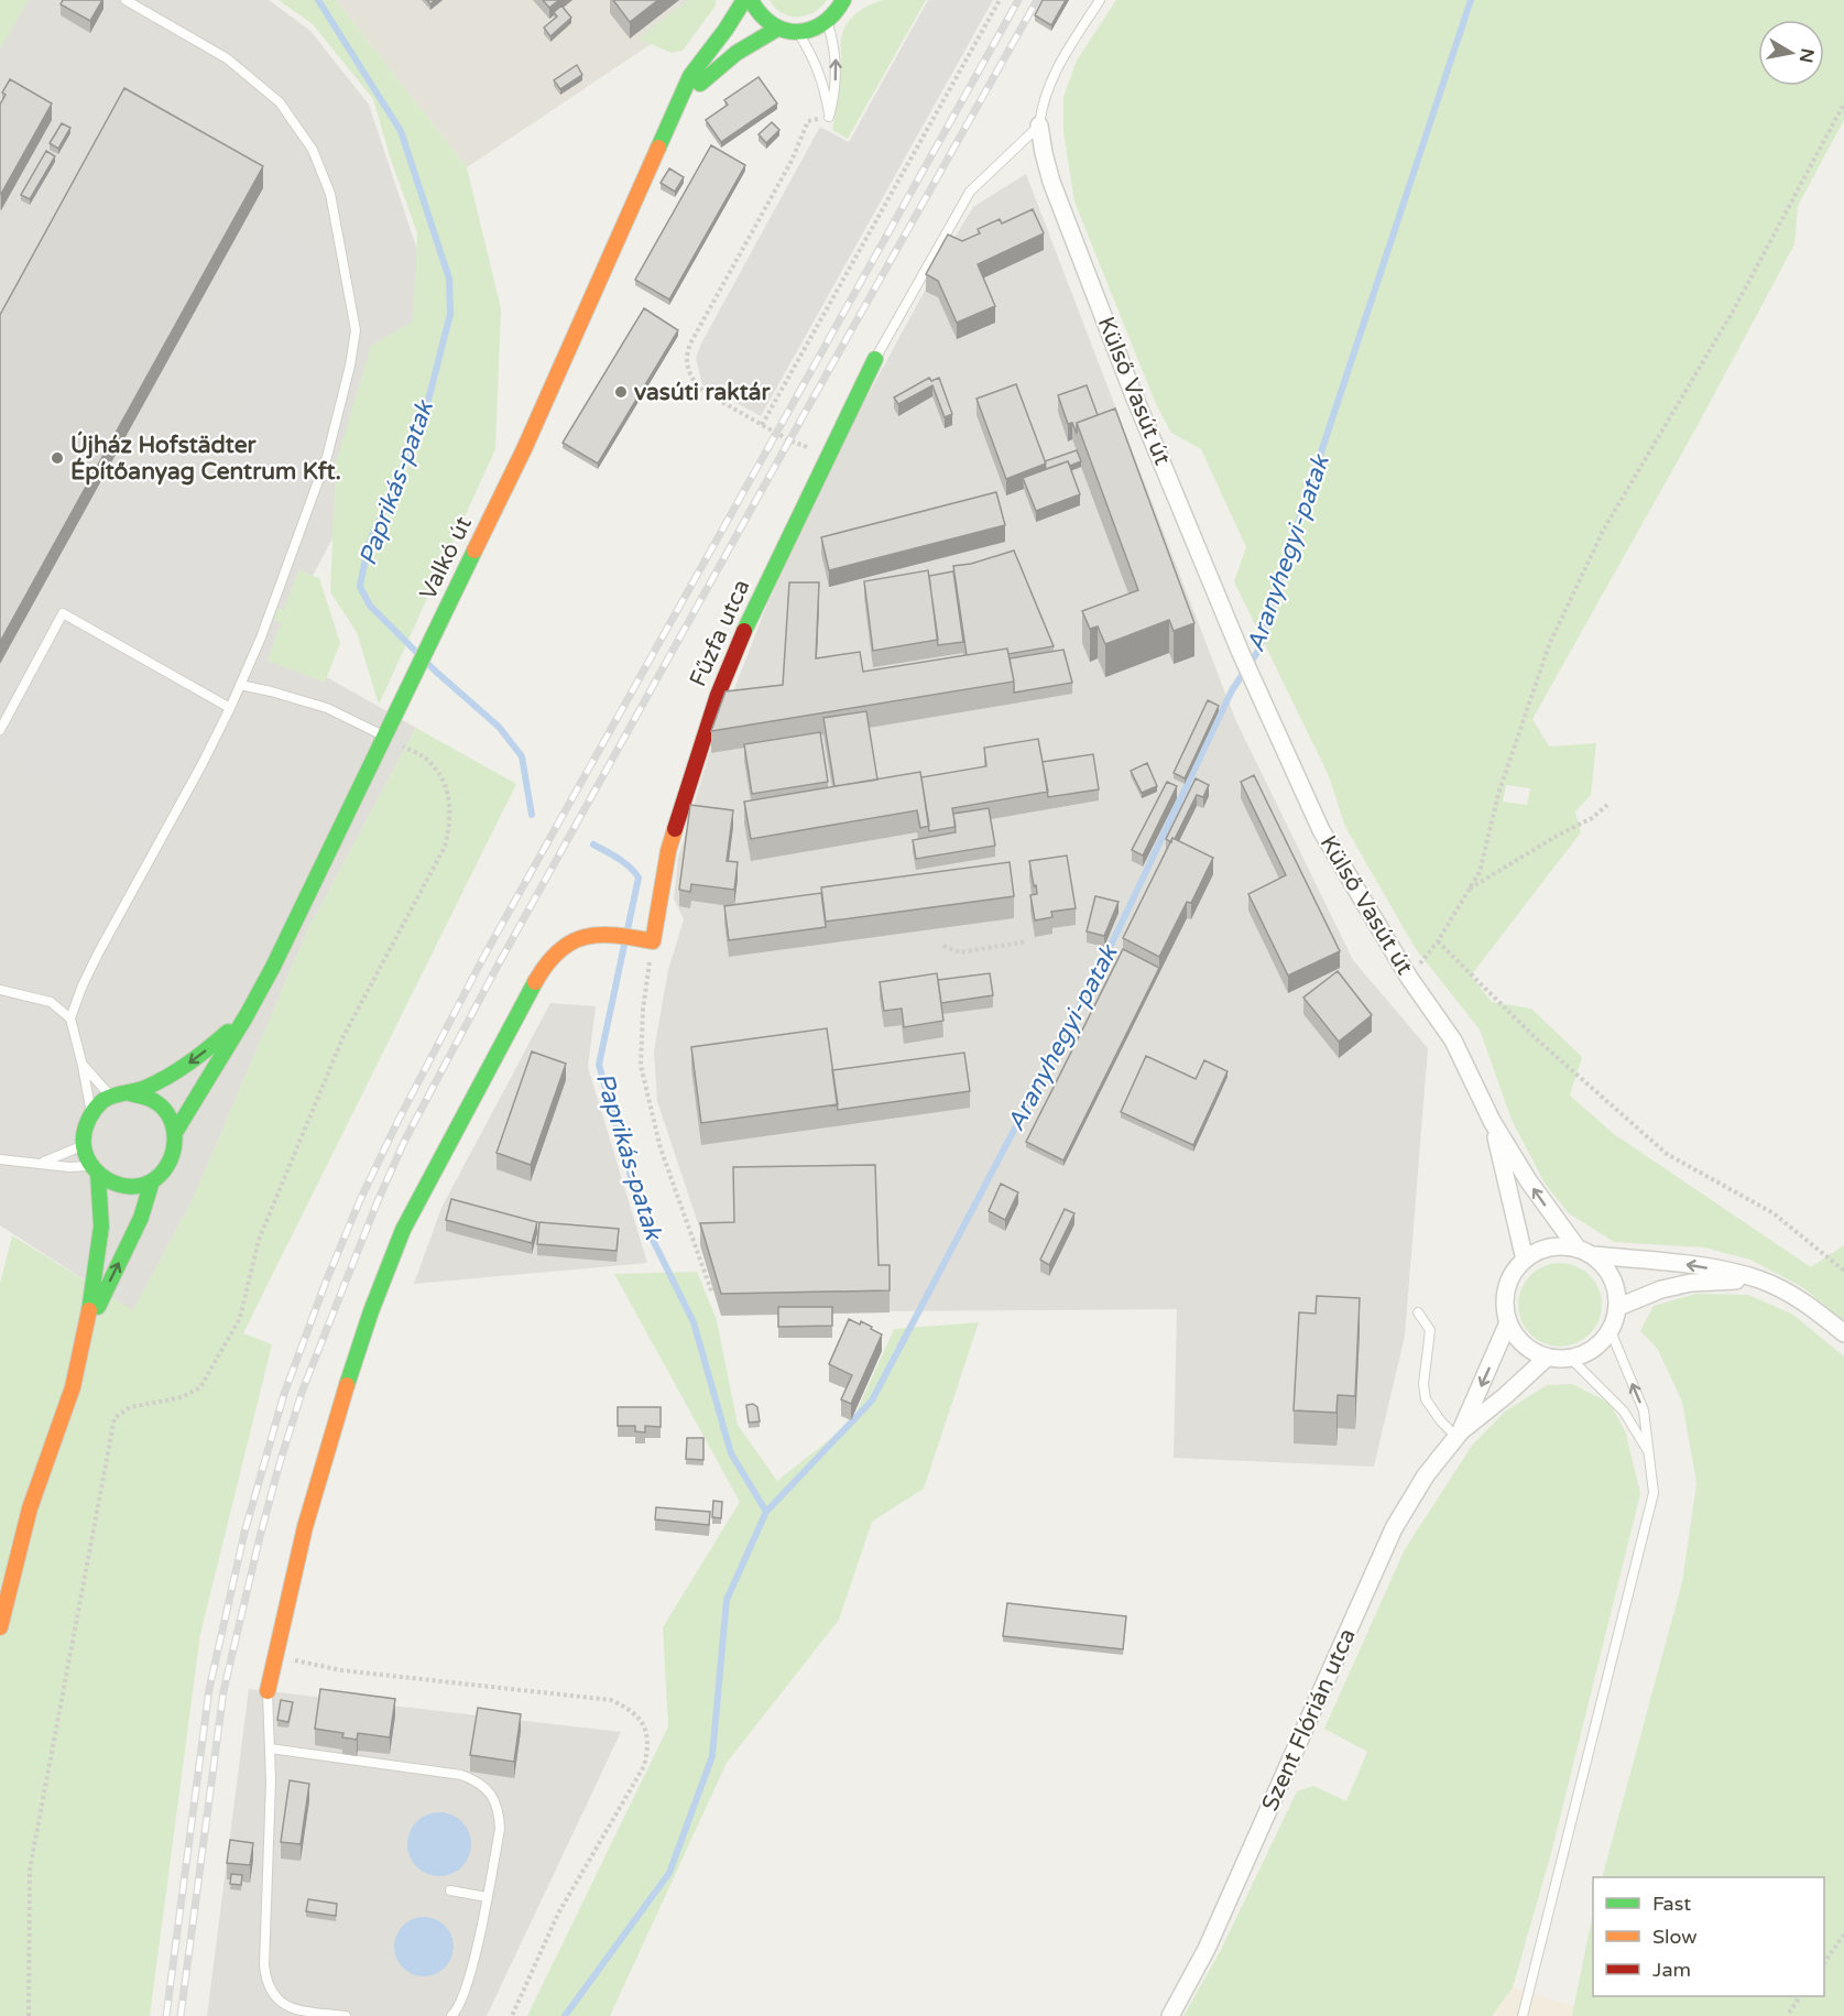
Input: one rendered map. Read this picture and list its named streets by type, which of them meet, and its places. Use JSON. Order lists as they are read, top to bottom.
{
  "streets": {
    "street": [
      "Külső Vasút út",
      "Valkó út",
      "Fűzfa utca",
      "Szent Flórián utca"
    ]
  },
  "crossings": [
    ["Külső Vasút út", "Szent Flórián utca"]
  ],
  "water": ["Paprikás-patak", "Aranyhegyi-patak"],
  "places": ["vasúti raktár", "Újház Hofstädter Építőanyag Centrum Kft."],
  "legend": ["Fast", "Slow", "Jam"],
  "north": "right"
}
